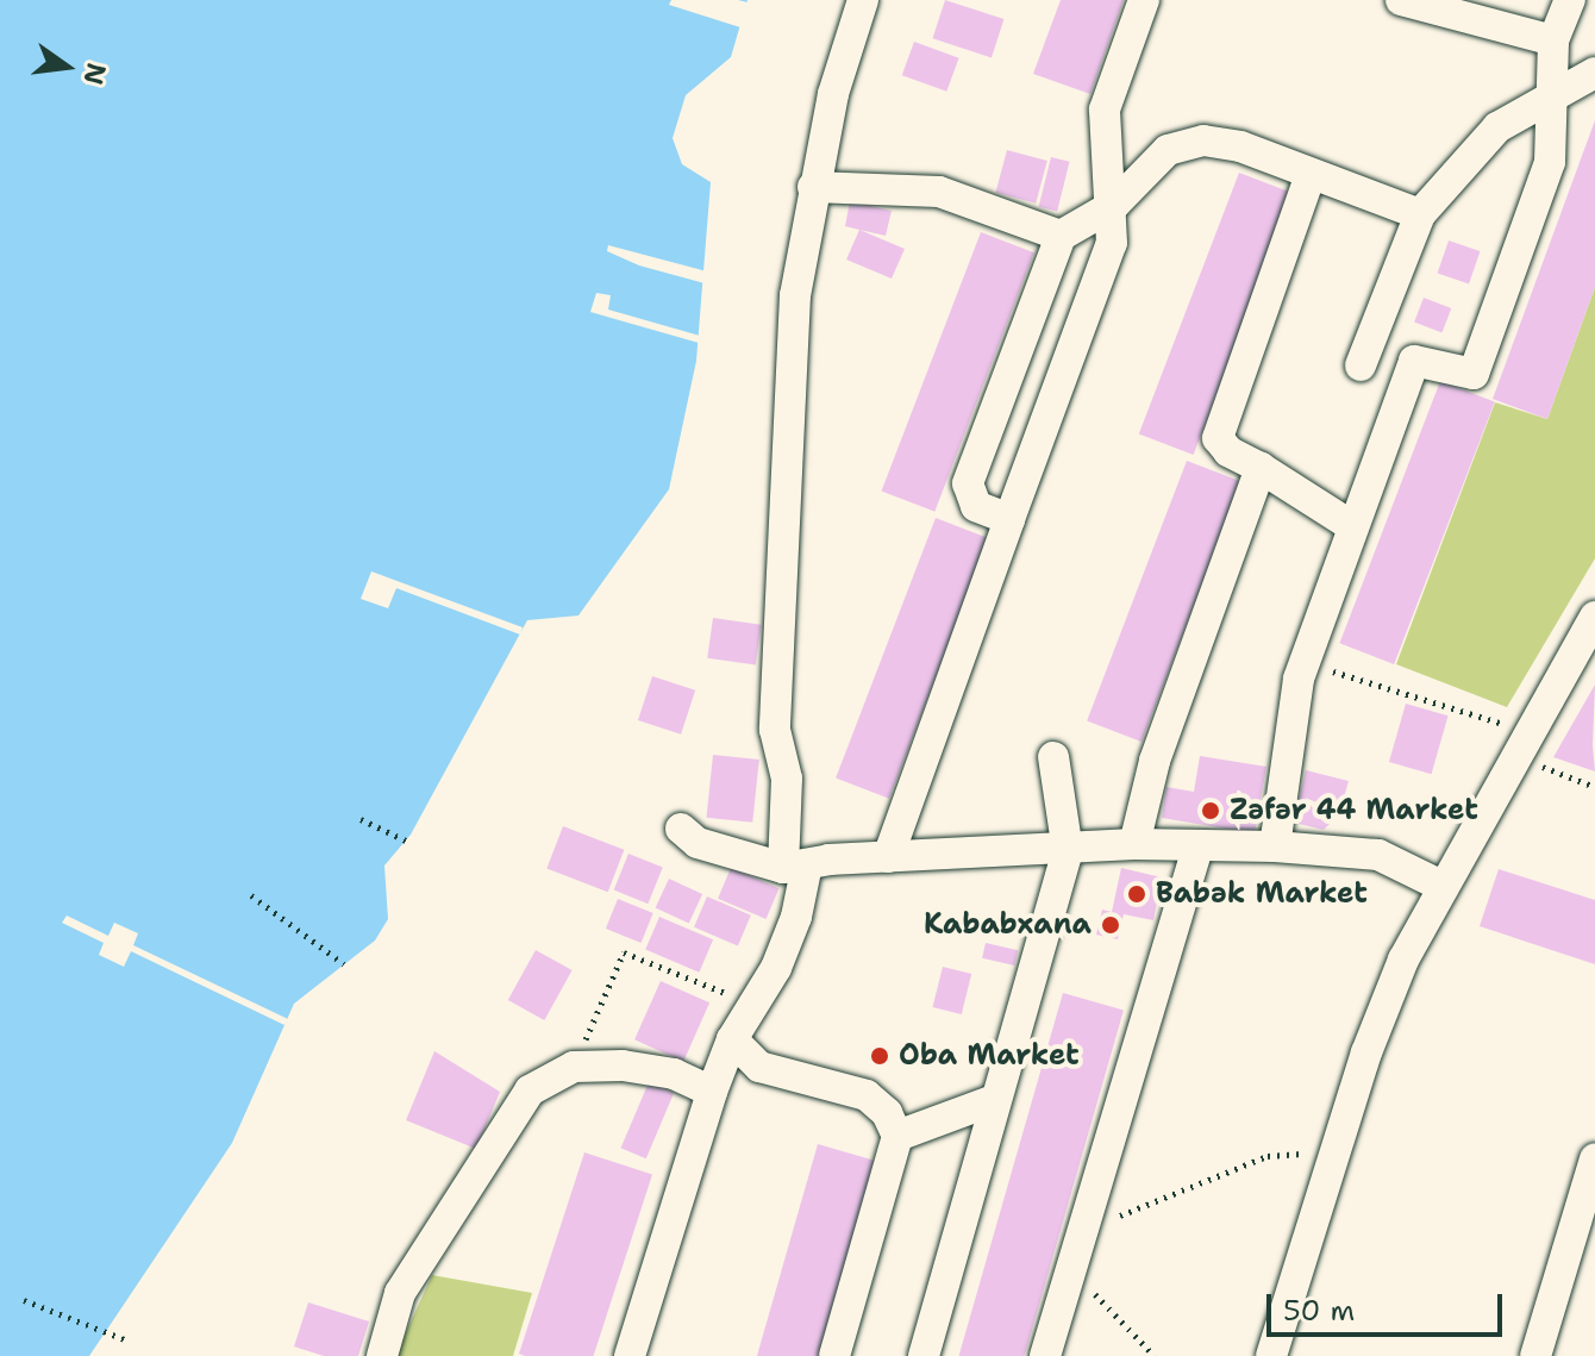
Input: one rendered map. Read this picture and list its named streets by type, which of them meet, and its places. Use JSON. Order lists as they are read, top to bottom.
{
  "places": [
    "Zəfər 44 Market",
    "Babək Market",
    "Kababxana",
    "Oba Market"
  ],
  "scale_bar": "50 m",
  "north": "right"
}
